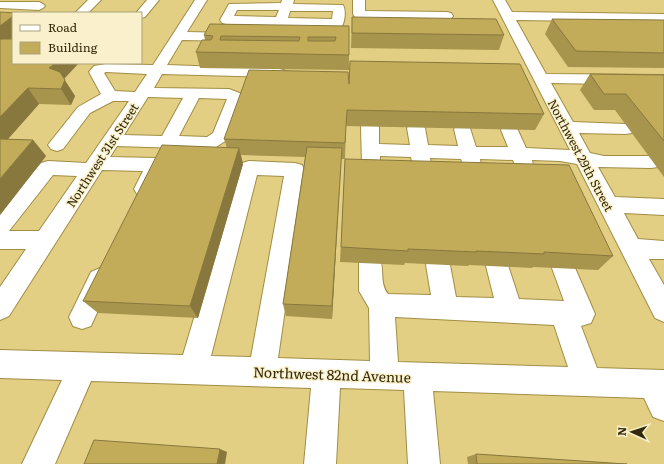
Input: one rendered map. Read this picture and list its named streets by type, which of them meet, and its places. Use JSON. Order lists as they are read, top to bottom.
{
  "streets": {
    "street": ["Northwest 31st Street", "Northwest 29th Street", "Northwest 82nd Avenue"]
  },
  "legend": ["Road", "Building"],
  "north": "left"
}
